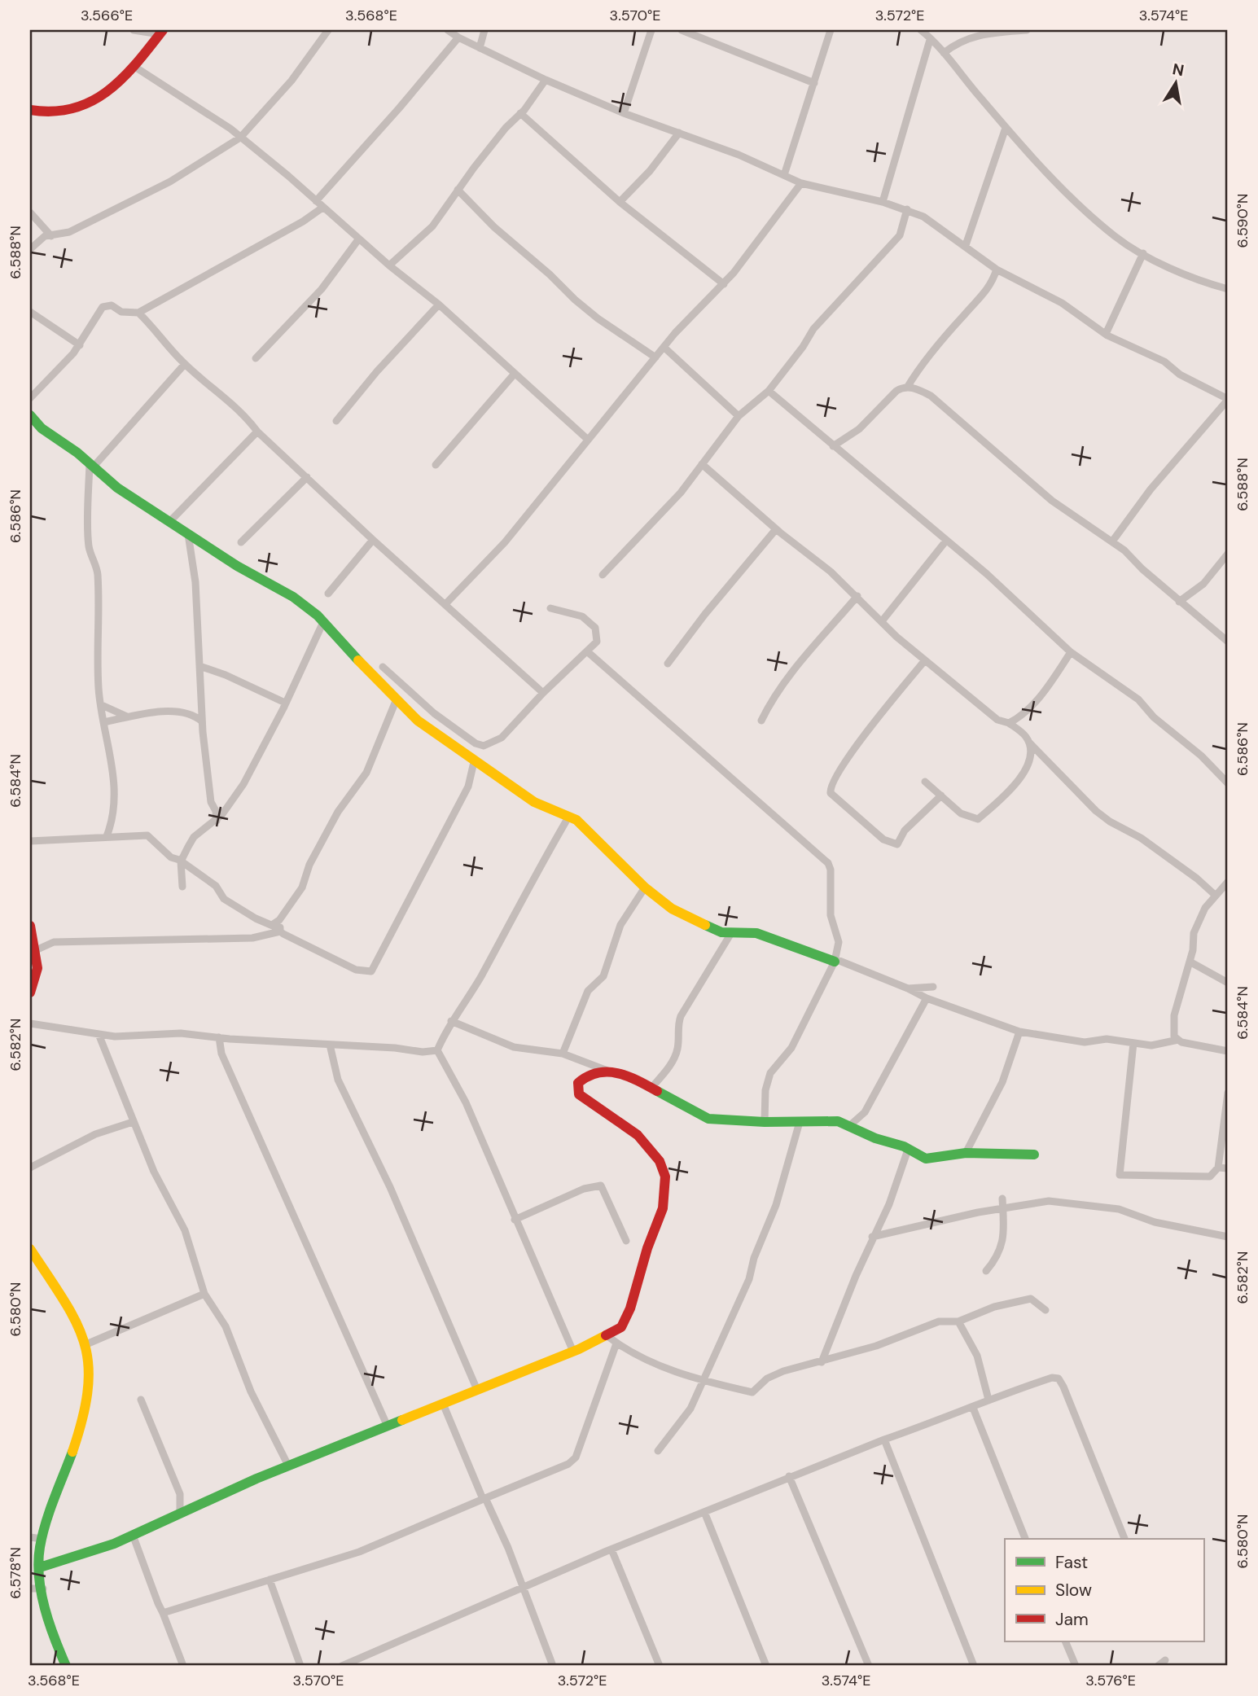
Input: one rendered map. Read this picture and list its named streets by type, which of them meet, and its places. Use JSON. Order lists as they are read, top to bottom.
{
  "legend": ["Fast", "Slow", "Jam"],
  "north": "top",
  "coordinates": [
    "3.566°E",
    "3.568°E",
    "3.570°E",
    "3.572°E",
    "3.574°E",
    "6.590°N",
    "6.588°N",
    "6.586°N",
    "6.584°N",
    "6.582°N",
    "6.580°N",
    "6.578°N",
    "3.576°E"
  ]
}
